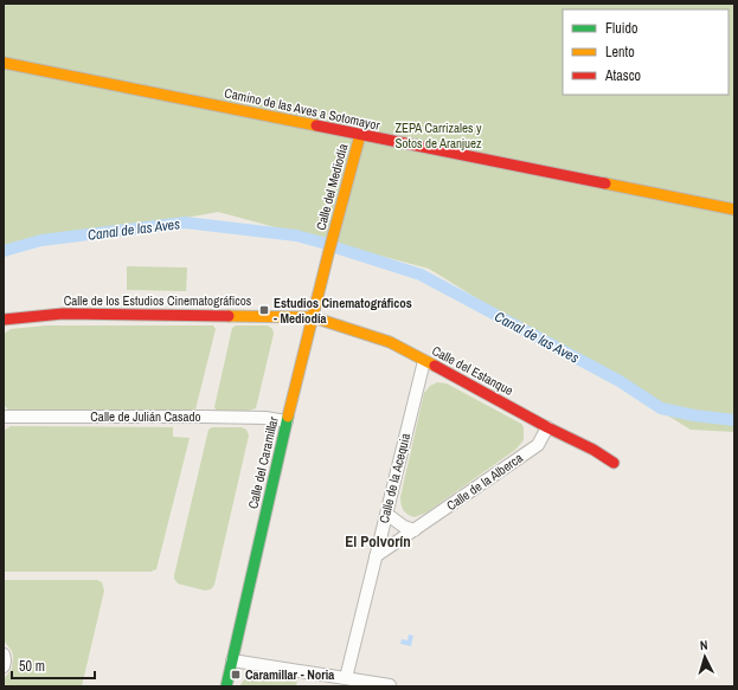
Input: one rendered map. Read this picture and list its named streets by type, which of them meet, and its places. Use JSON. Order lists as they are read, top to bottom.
{
  "streets": {
    "street": [
      "Camino de las Aves a Sotomayor",
      "Calle del Mediodía",
      "Calle de los Estudios Cinematográficos",
      "Calle del Estanque",
      "Calle de Julián Casado",
      "Calle del Caramillar",
      "Calle de la Acequia",
      "Calle de la Alberca"
    ]
  },
  "crossings": [
    ["Camino de las Aves a Sotomayor", "Calle del Mediodía"],
    ["Calle del Mediodía", "Calle del Caramillar"],
    ["Calle de los Estudios Cinematográficos", "Calle del Estanque"],
    ["Calle de los Estudios Cinematográficos", "Calle del Caramillar"],
    ["Calle del Estanque", "Calle del Caramillar"],
    ["Calle del Estanque", "Calle de la Acequia"],
    ["Calle del Estanque", "Calle de la Alberca"],
    ["Calle de Julián Casado", "Calle del Caramillar"],
    ["Calle de la Acequia", "Calle de la Alberca"]
  ],
  "districts": ["El Polvorín"],
  "water": ["Canal de las Aves"],
  "parks": ["ZEPA Carrizales y Sotos de Aranjuez"],
  "places": {
    "transit": ["Estudios Cinematográficos - Mediodía", "Caramillar - Noria"]
  },
  "legend": ["Fluido", "Lento", "Atasco"],
  "scale_bar": "50 m",
  "north": "top"
}
